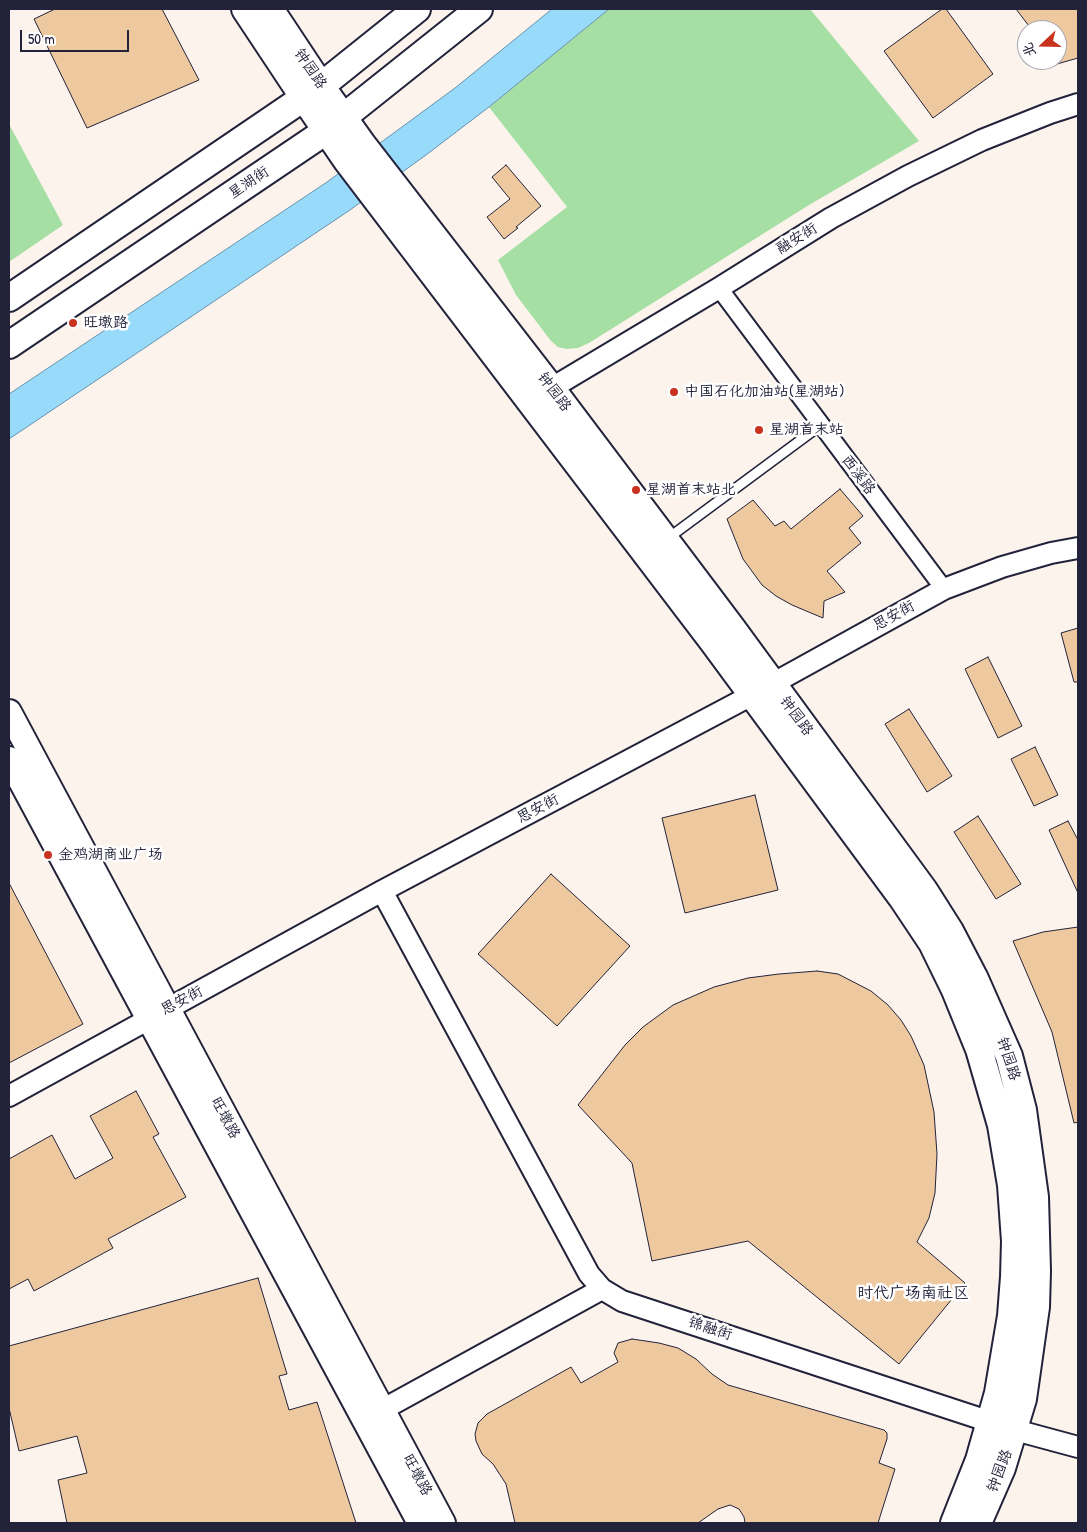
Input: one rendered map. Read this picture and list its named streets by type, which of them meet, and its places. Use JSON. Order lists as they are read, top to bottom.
{
  "streets": {
    "main road": ["钟园路", "星湖街", "旺墩路"],
    "street": [
      "融安街",
      "西溪路",
      "思安街",
      "锦融街"
    ]
  },
  "crossings": [
    ["钟园路", "星湖街"],
    ["钟园路", "融安街"],
    ["钟园路", "思安街"],
    ["钟园路", "锦融街"],
    ["融安街", "西溪路"],
    ["西溪路", "思安街"],
    ["思安街", "旺墩路"]
  ],
  "districts": ["时代广场南社区"],
  "places": [
    "旺墩路",
    "中国石化加油站(星湖站)",
    "星湖首末站",
    "星湖首末站北",
    "金鸡湖商业广场"
  ],
  "scale_bar": "50 m",
  "north": "left"
}
